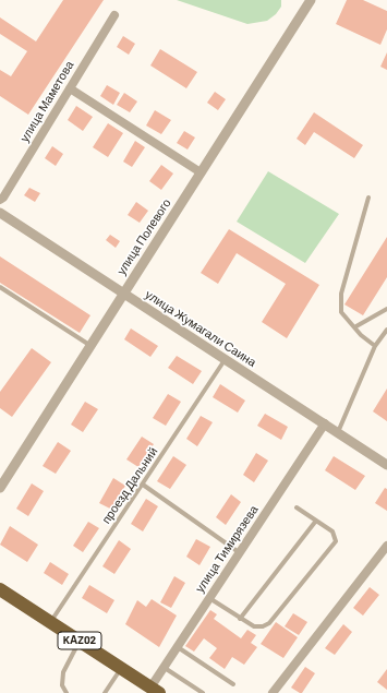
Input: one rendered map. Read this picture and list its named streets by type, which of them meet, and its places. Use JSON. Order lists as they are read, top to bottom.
{
  "streets": {
    "highway": ["KАZ02"],
    "street": [
      "улица Маметова",
      "улица Полевого",
      "улица Жумагали Саина",
      "улица Тимирязева"
    ],
    "lane": ["проезд Дальний"]
  },
  "crossings": [
    ["улица Полевого", "улица Жумагали Саина"],
    ["улица Жумагали Саина", "проезд Дальний"],
    ["улица Жумагали Саина", "улица Тимирязева"],
    ["проезд Дальний", "KАZ02"],
    ["улица Тимирязева", "KАZ02"]
  ]
}
